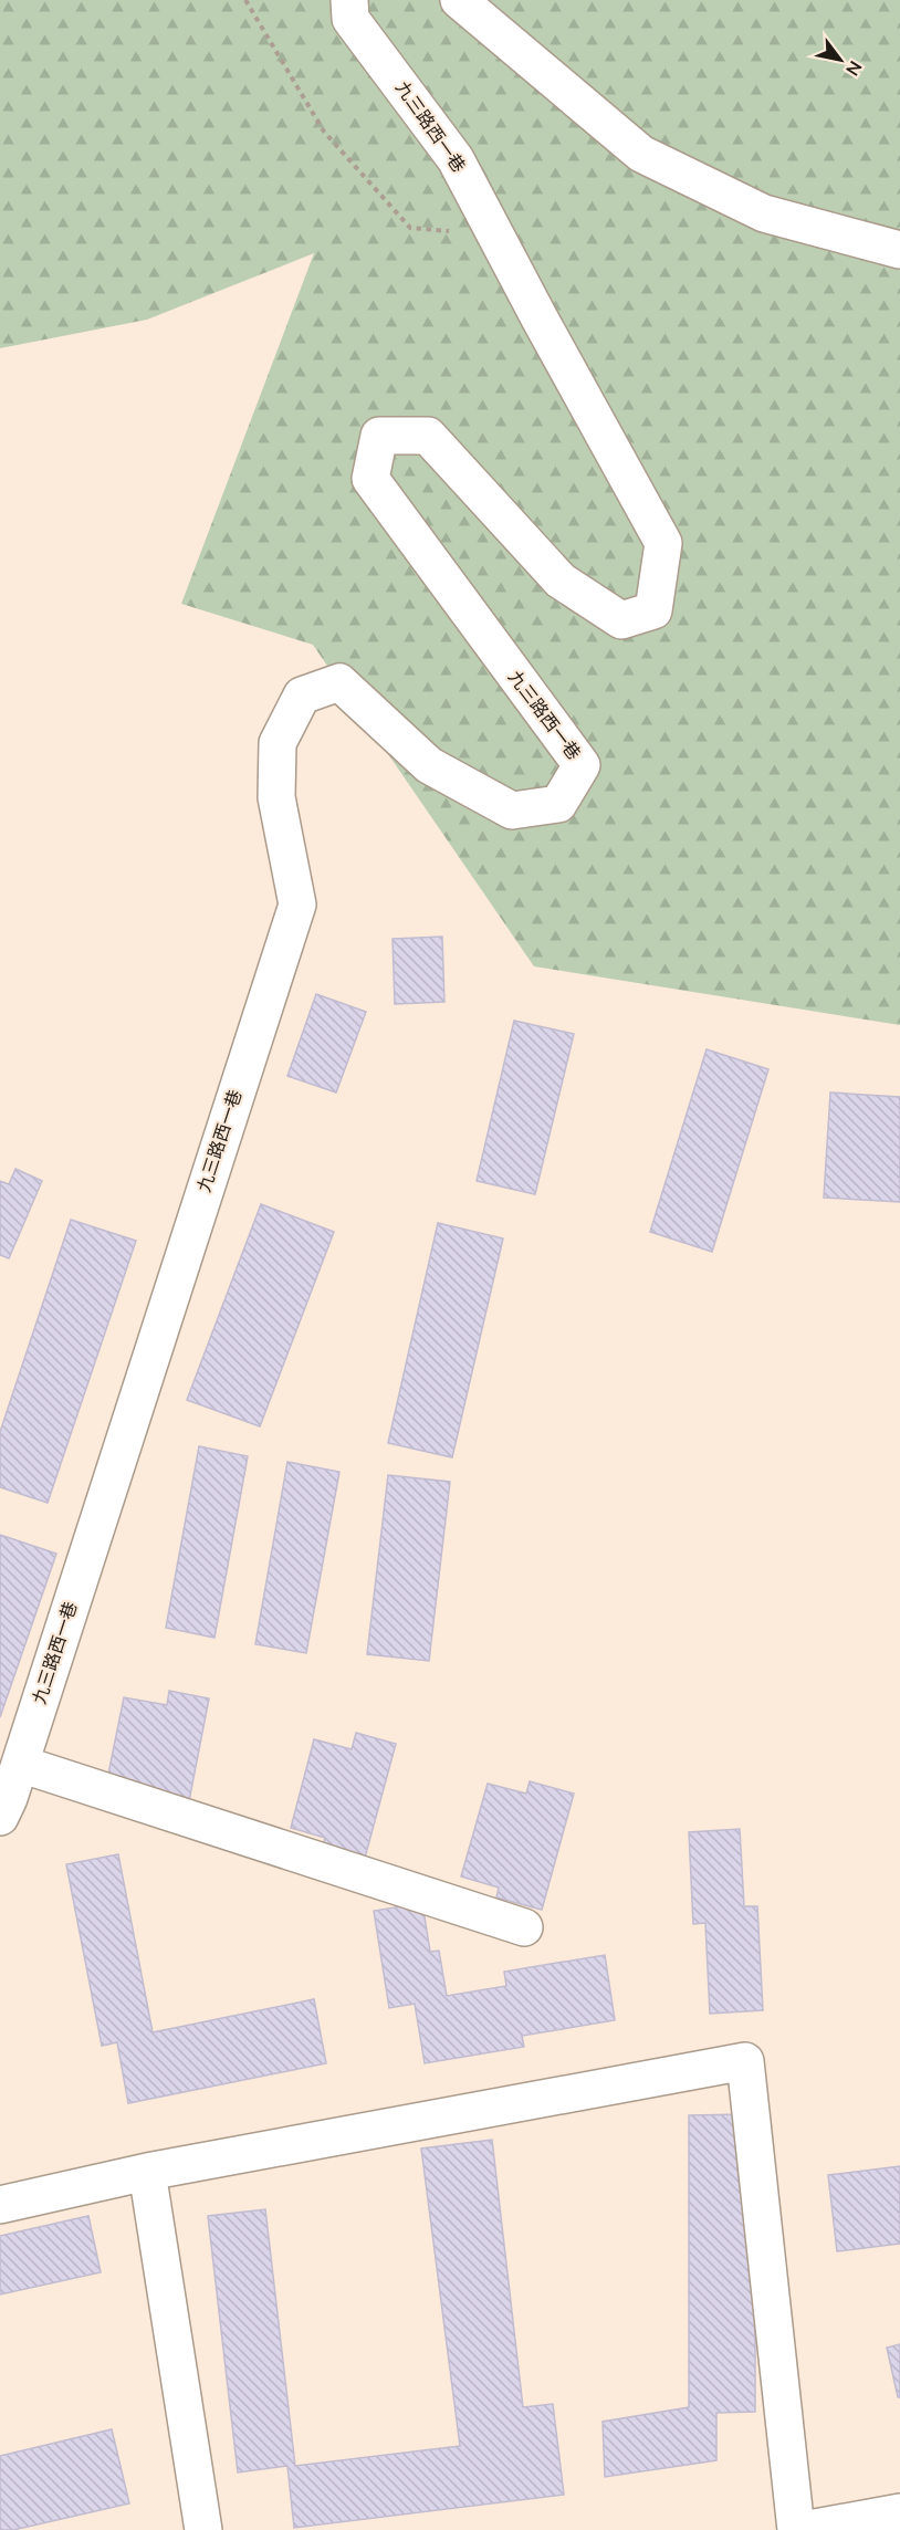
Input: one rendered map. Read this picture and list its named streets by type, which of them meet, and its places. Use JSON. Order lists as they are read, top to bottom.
{
  "streets": {
    "main road": ["九三路西一巷"]
  },
  "north": "bottom right"
}
